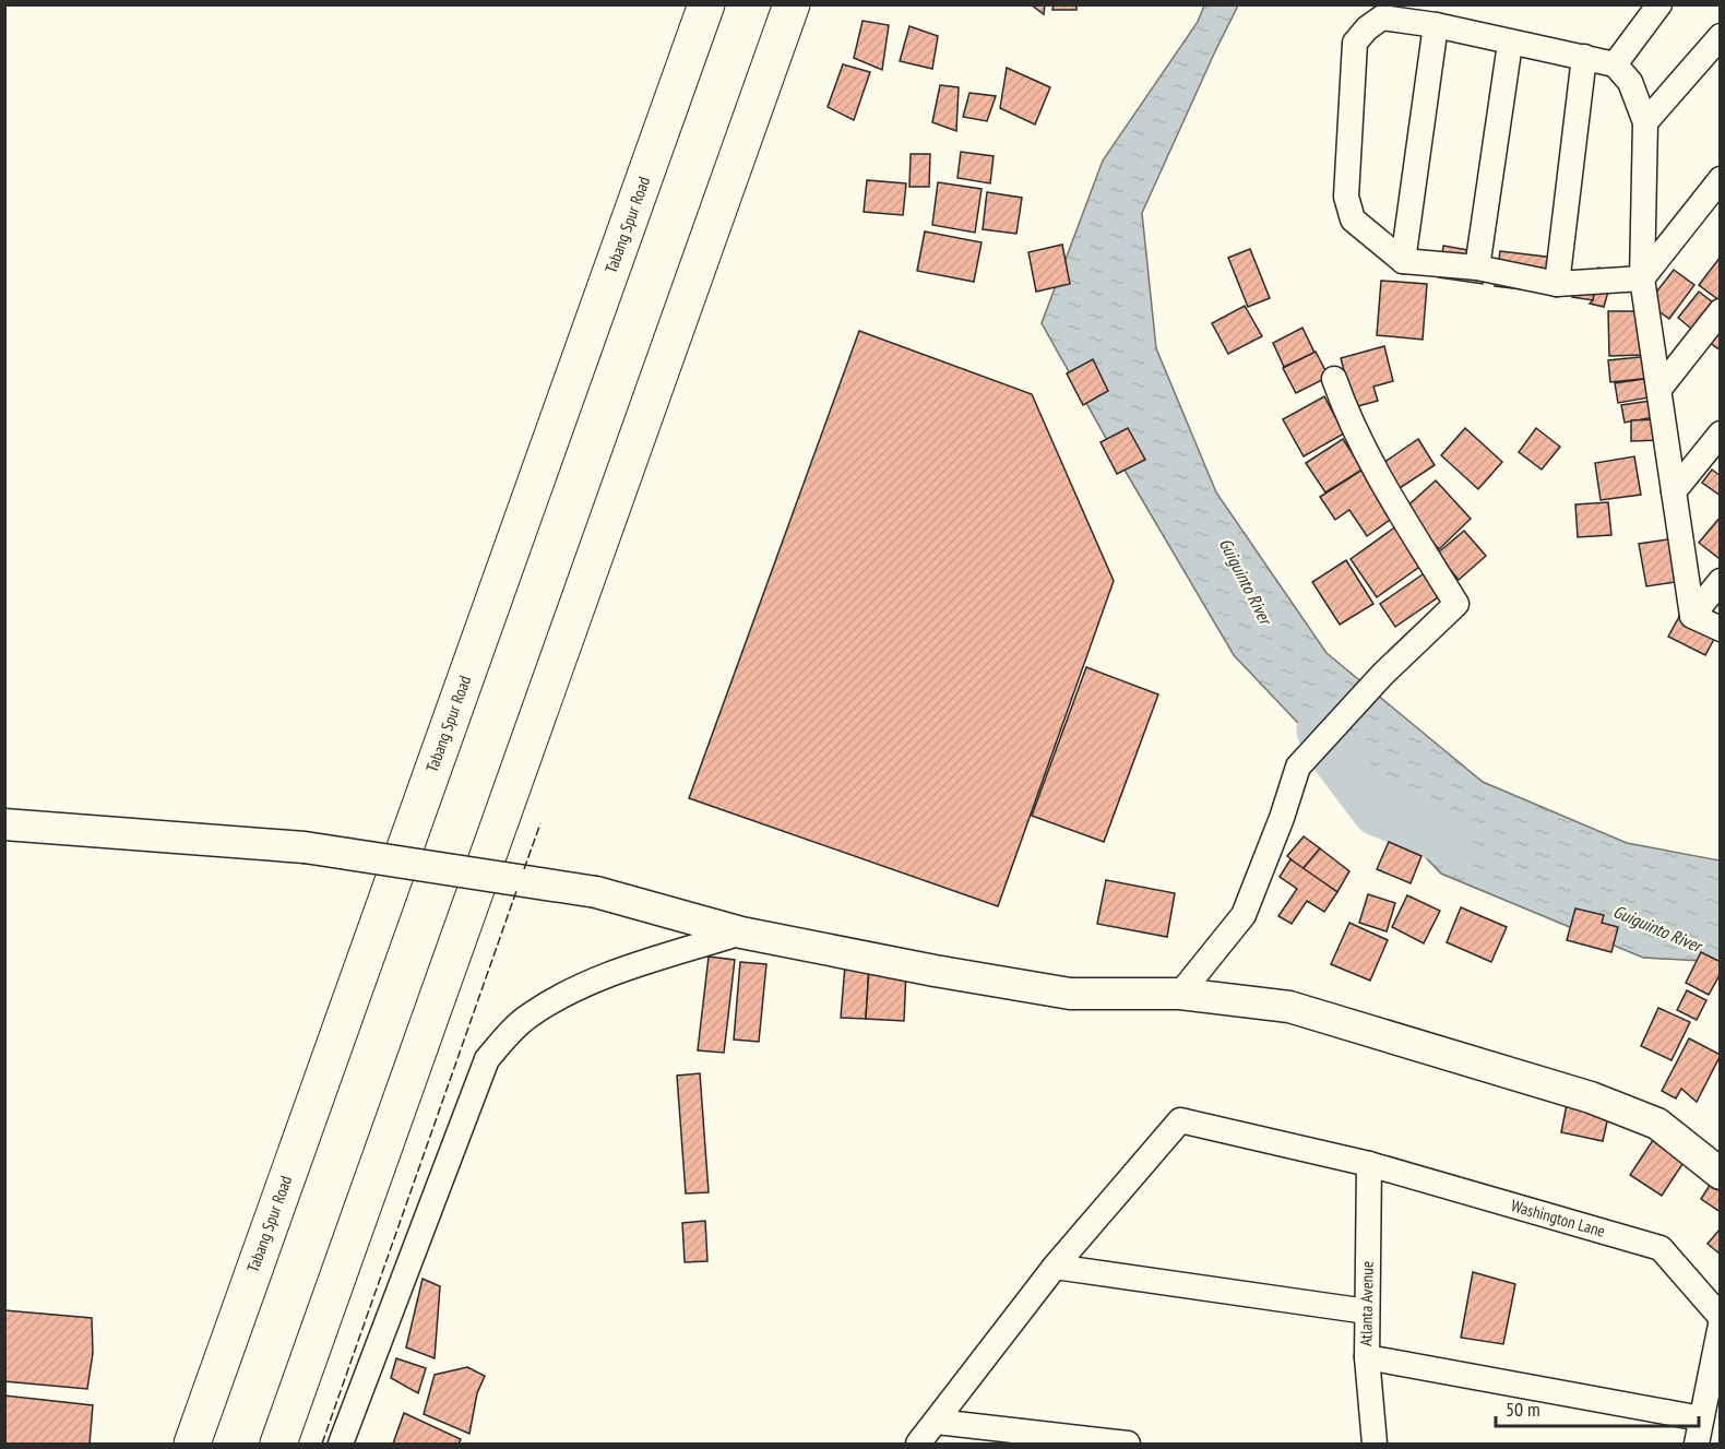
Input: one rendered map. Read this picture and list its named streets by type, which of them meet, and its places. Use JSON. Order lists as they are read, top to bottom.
{
  "streets": {
    "highway": ["Tabang Spur Road"],
    "street": ["Washington Lane", "Atlanta Avenue"]
  },
  "crossings": [
    ["Washington Lane", "Atlanta Avenue"]
  ],
  "water": ["Guiguinto River"],
  "scale_bar": "50 m"
}
